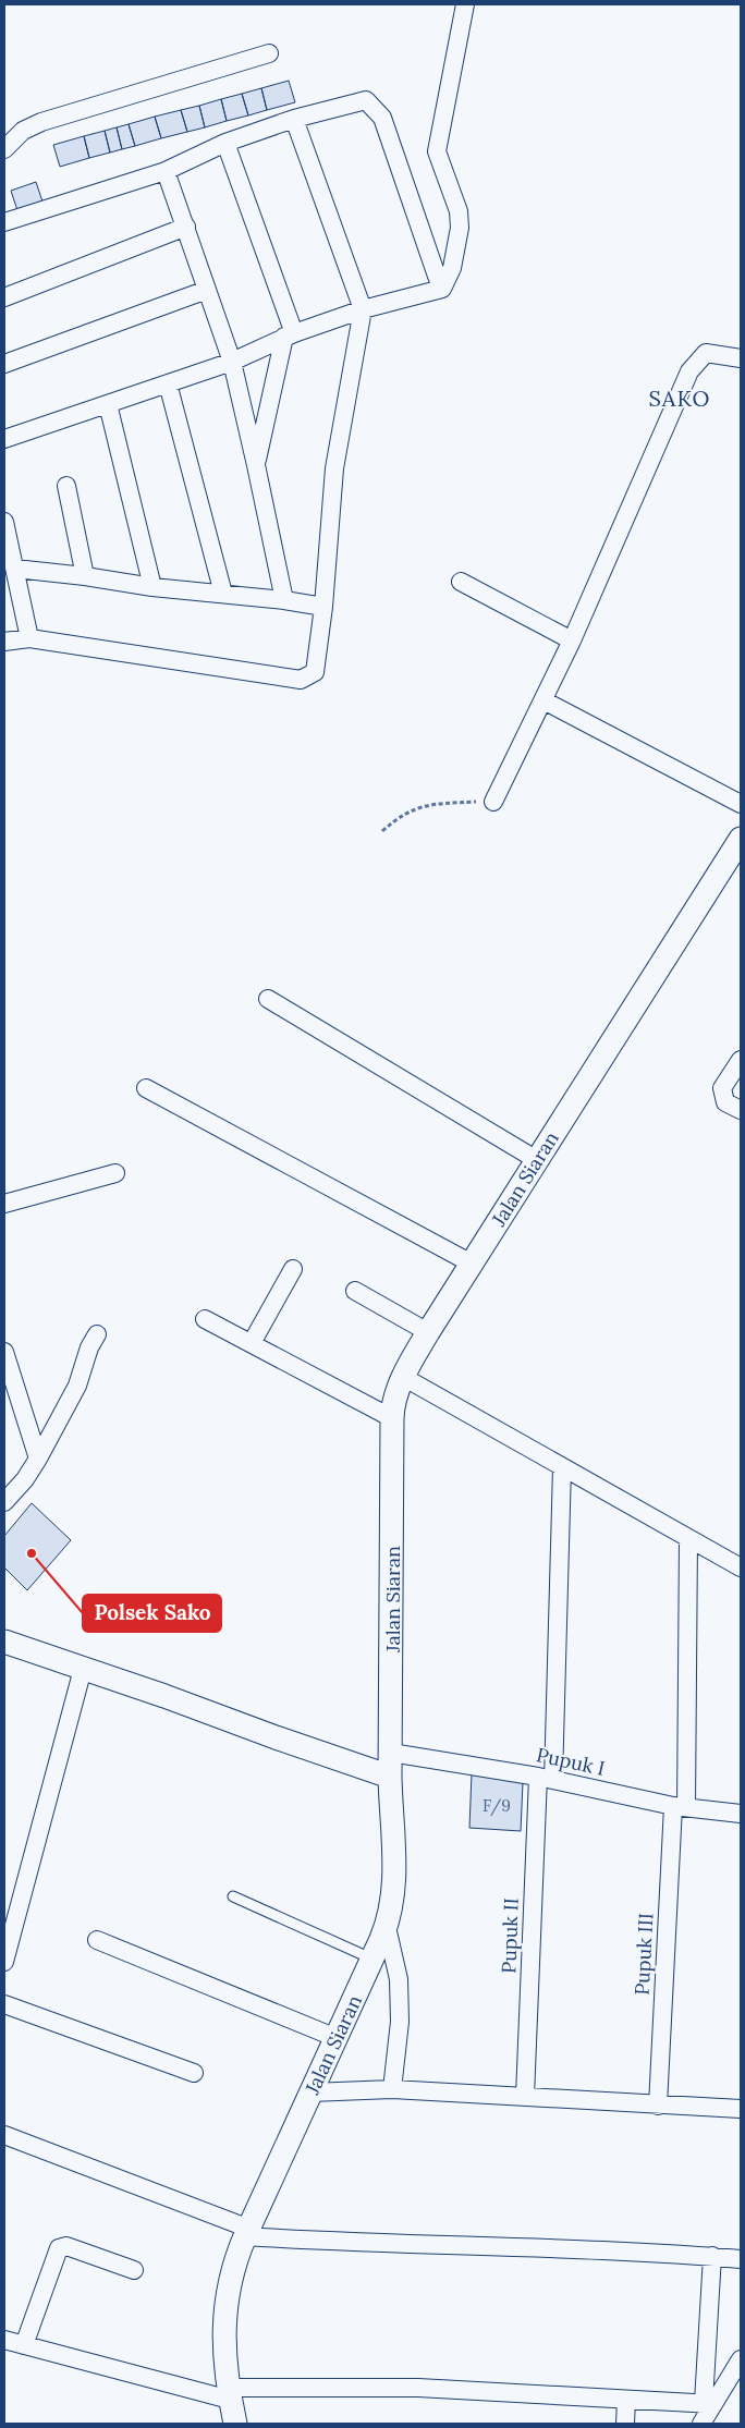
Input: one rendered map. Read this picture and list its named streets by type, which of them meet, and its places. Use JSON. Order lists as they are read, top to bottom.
{
  "streets": {
    "street": [
      "Jalan Siaran",
      "Pupuk I",
      "Pupuk II",
      "Pupuk III"
    ]
  },
  "crossings": [
    ["Jalan Siaran", "Pupuk I"],
    ["Pupuk I", "Pupuk II"],
    ["Pupuk I", "Pupuk III"]
  ],
  "districts": ["SAKO"],
  "places": ["Polsek Sako"],
  "house_numbers": ["F/9"]
}
